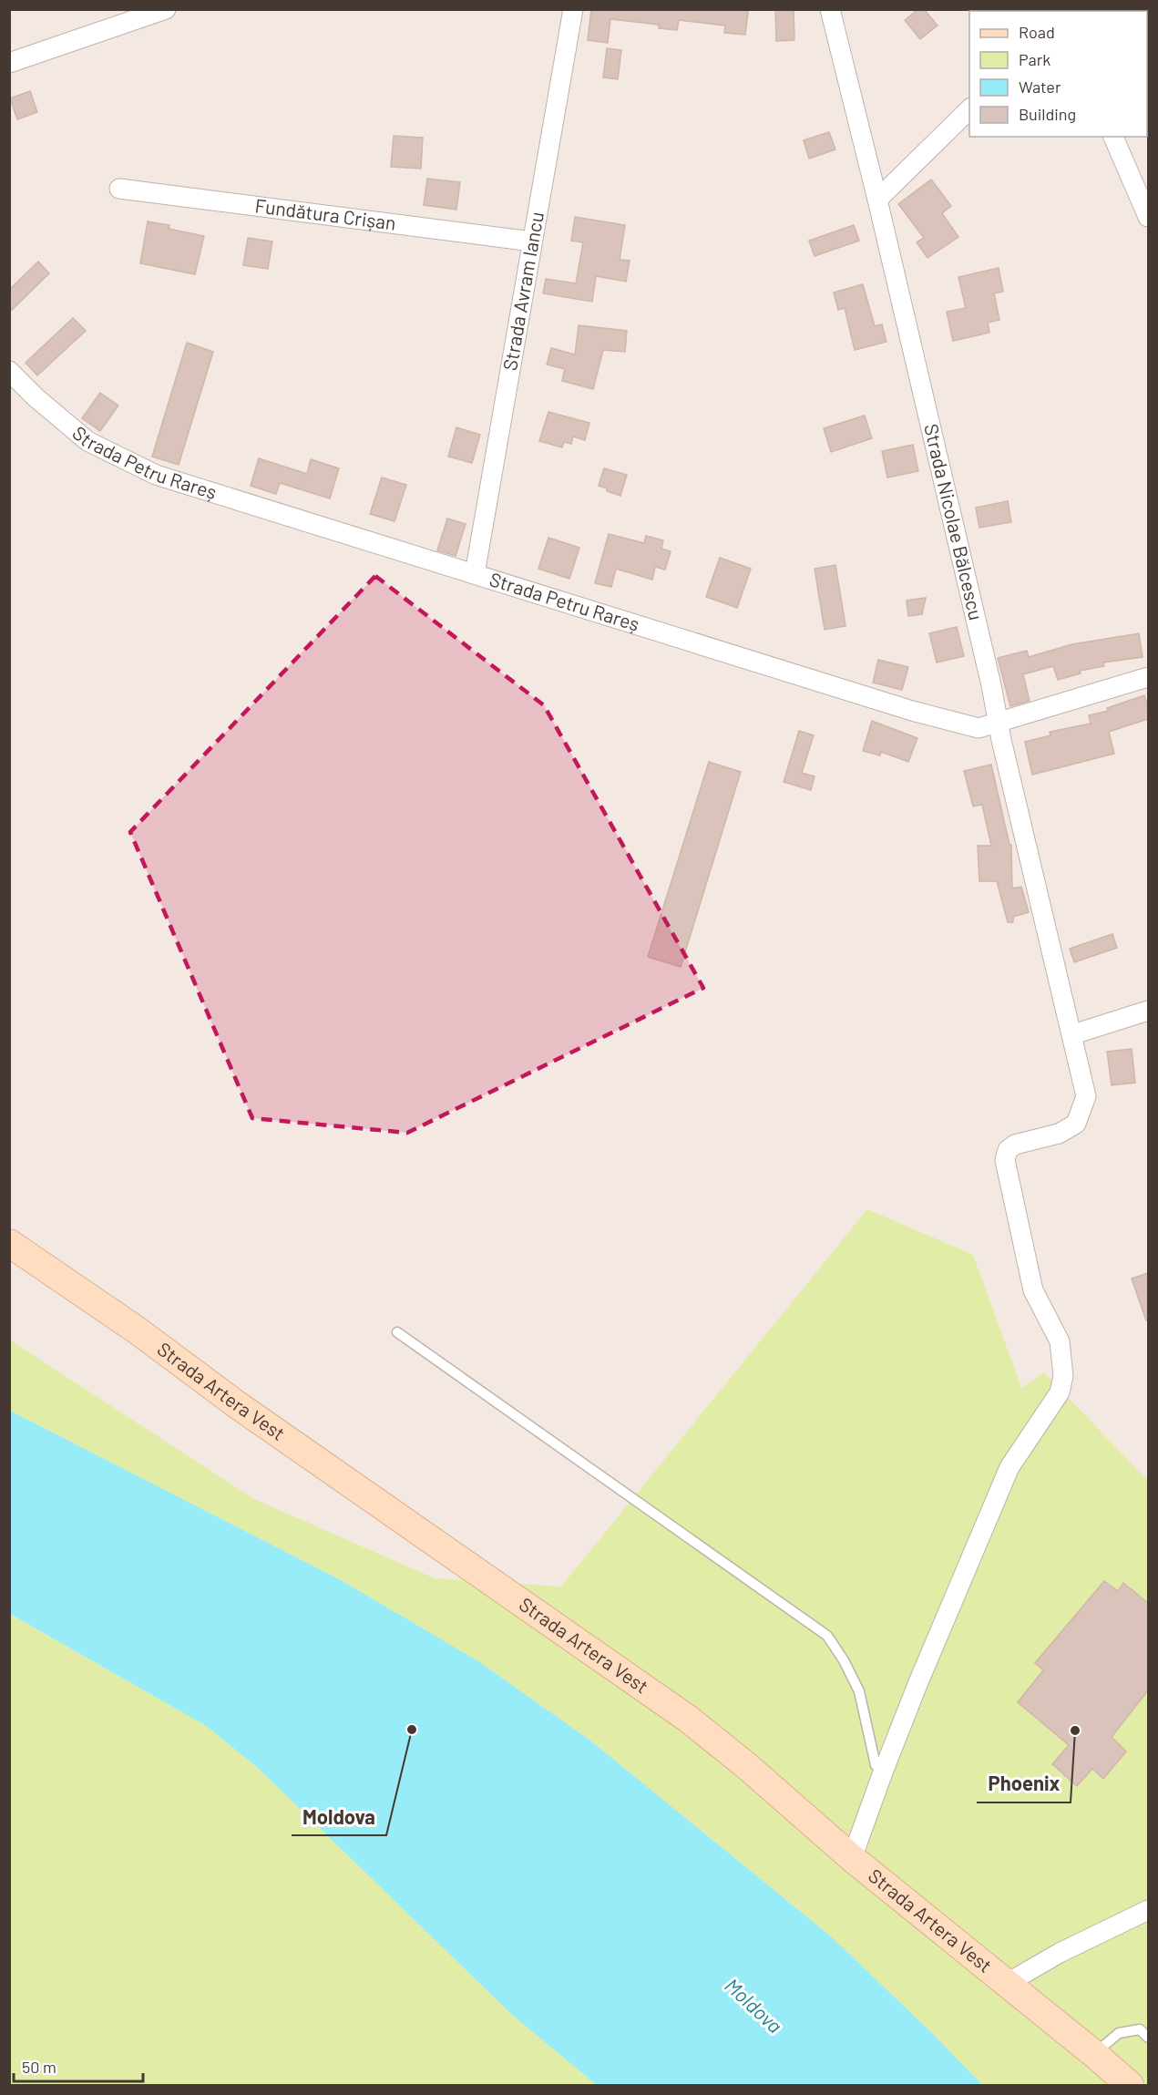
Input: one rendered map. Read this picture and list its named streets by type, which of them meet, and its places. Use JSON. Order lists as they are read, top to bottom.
{
  "streets": {
    "main road": ["Strada Artera Vest"],
    "street": [
      "Fundătura Crișan",
      "Strada Avram Iancu",
      "Strada Petru Rareș",
      "Strada Nicolae Bălcescu"
    ]
  },
  "crossings": [
    ["Fundătura Crișan", "Strada Avram Iancu"],
    ["Strada Avram Iancu", "Strada Petru Rareș"],
    ["Strada Petru Rareș", "Strada Nicolae Bălcescu"]
  ],
  "water": ["Moldova"],
  "places": ["Moldova", "Phoenix"],
  "legend": [
    "Road",
    "Park",
    "Water",
    "Building"
  ],
  "scale_bar": "50 m"
}
